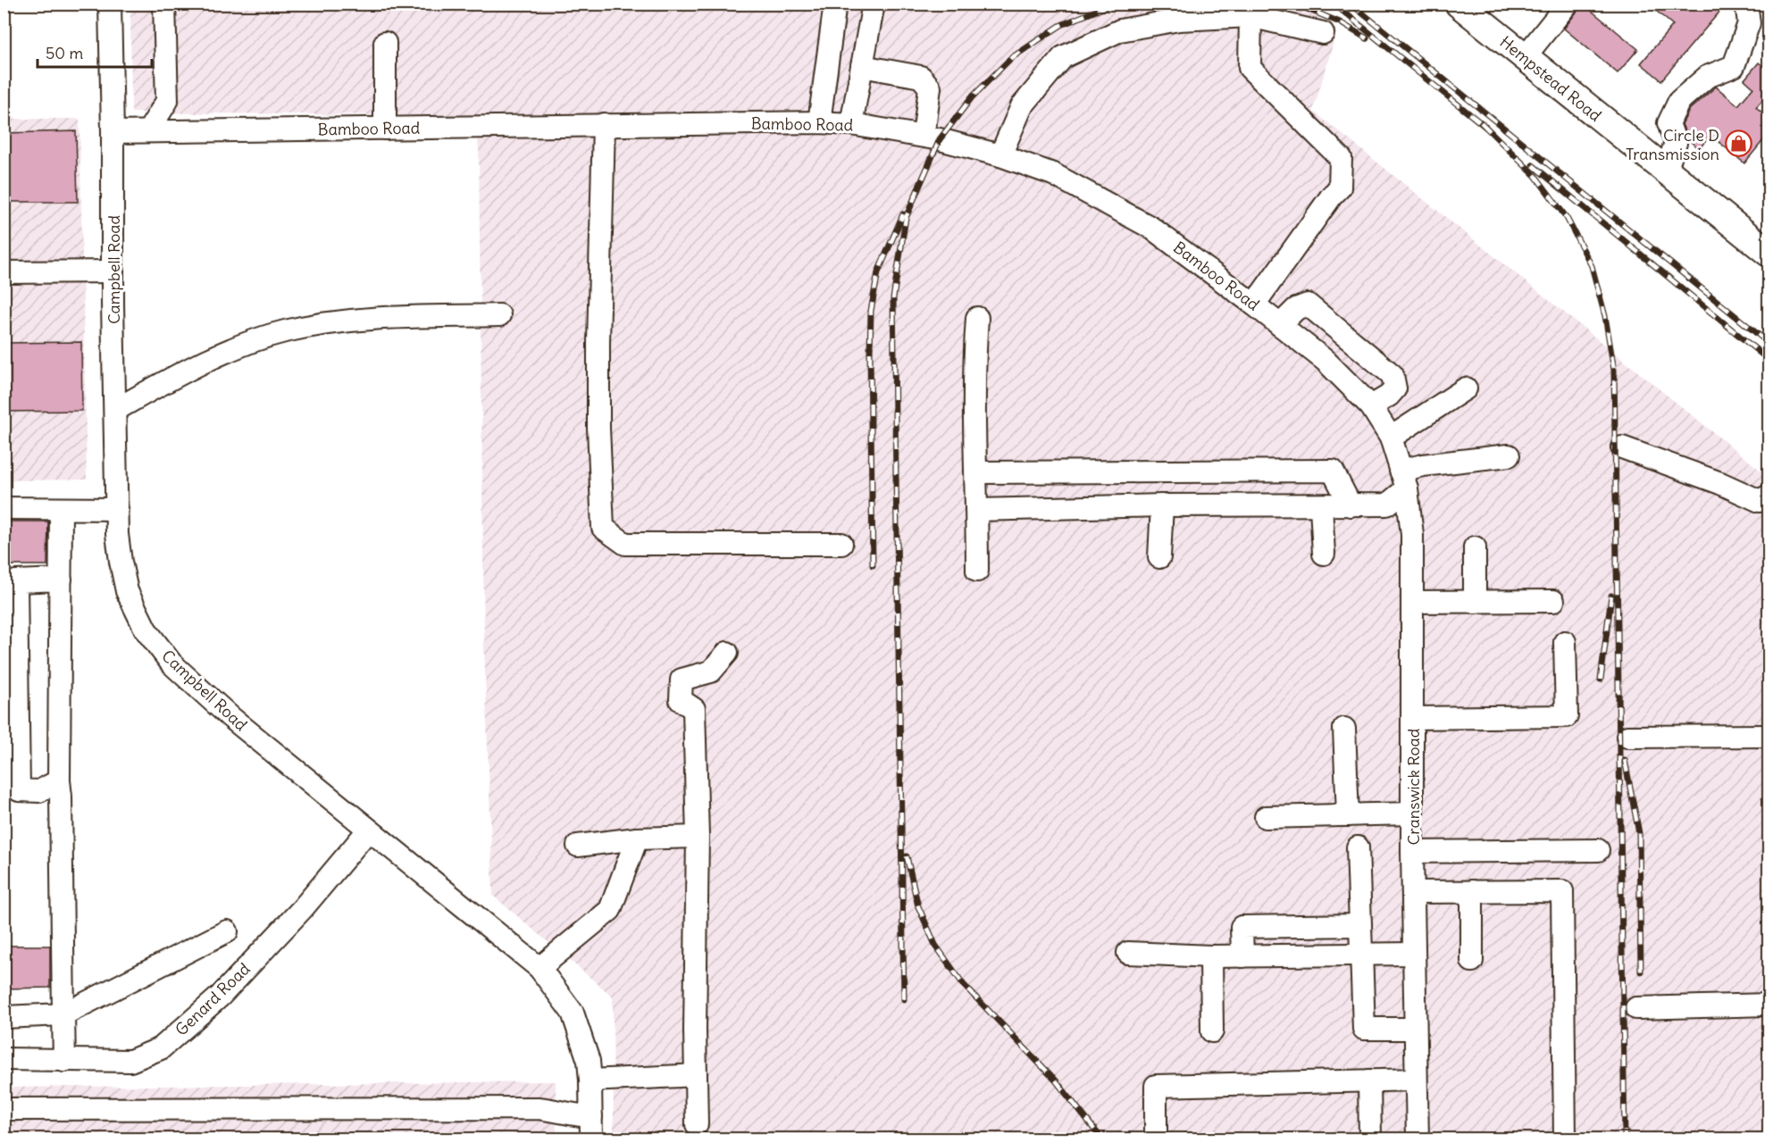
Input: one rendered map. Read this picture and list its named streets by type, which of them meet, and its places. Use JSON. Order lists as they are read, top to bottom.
{
  "streets": {
    "main road": ["Hempstead Road"],
    "street": [
      "Bamboo Road",
      "Campbell Road",
      "Cranswick Road",
      "Genard Road"
    ]
  },
  "crossings": [
    ["Bamboo Road", "Campbell Road"],
    ["Bamboo Road", "Cranswick Road"],
    ["Campbell Road", "Genard Road"]
  ],
  "places": {
    "shop": ["Circle D Transmission"]
  },
  "scale_bar": "50 m"
}
